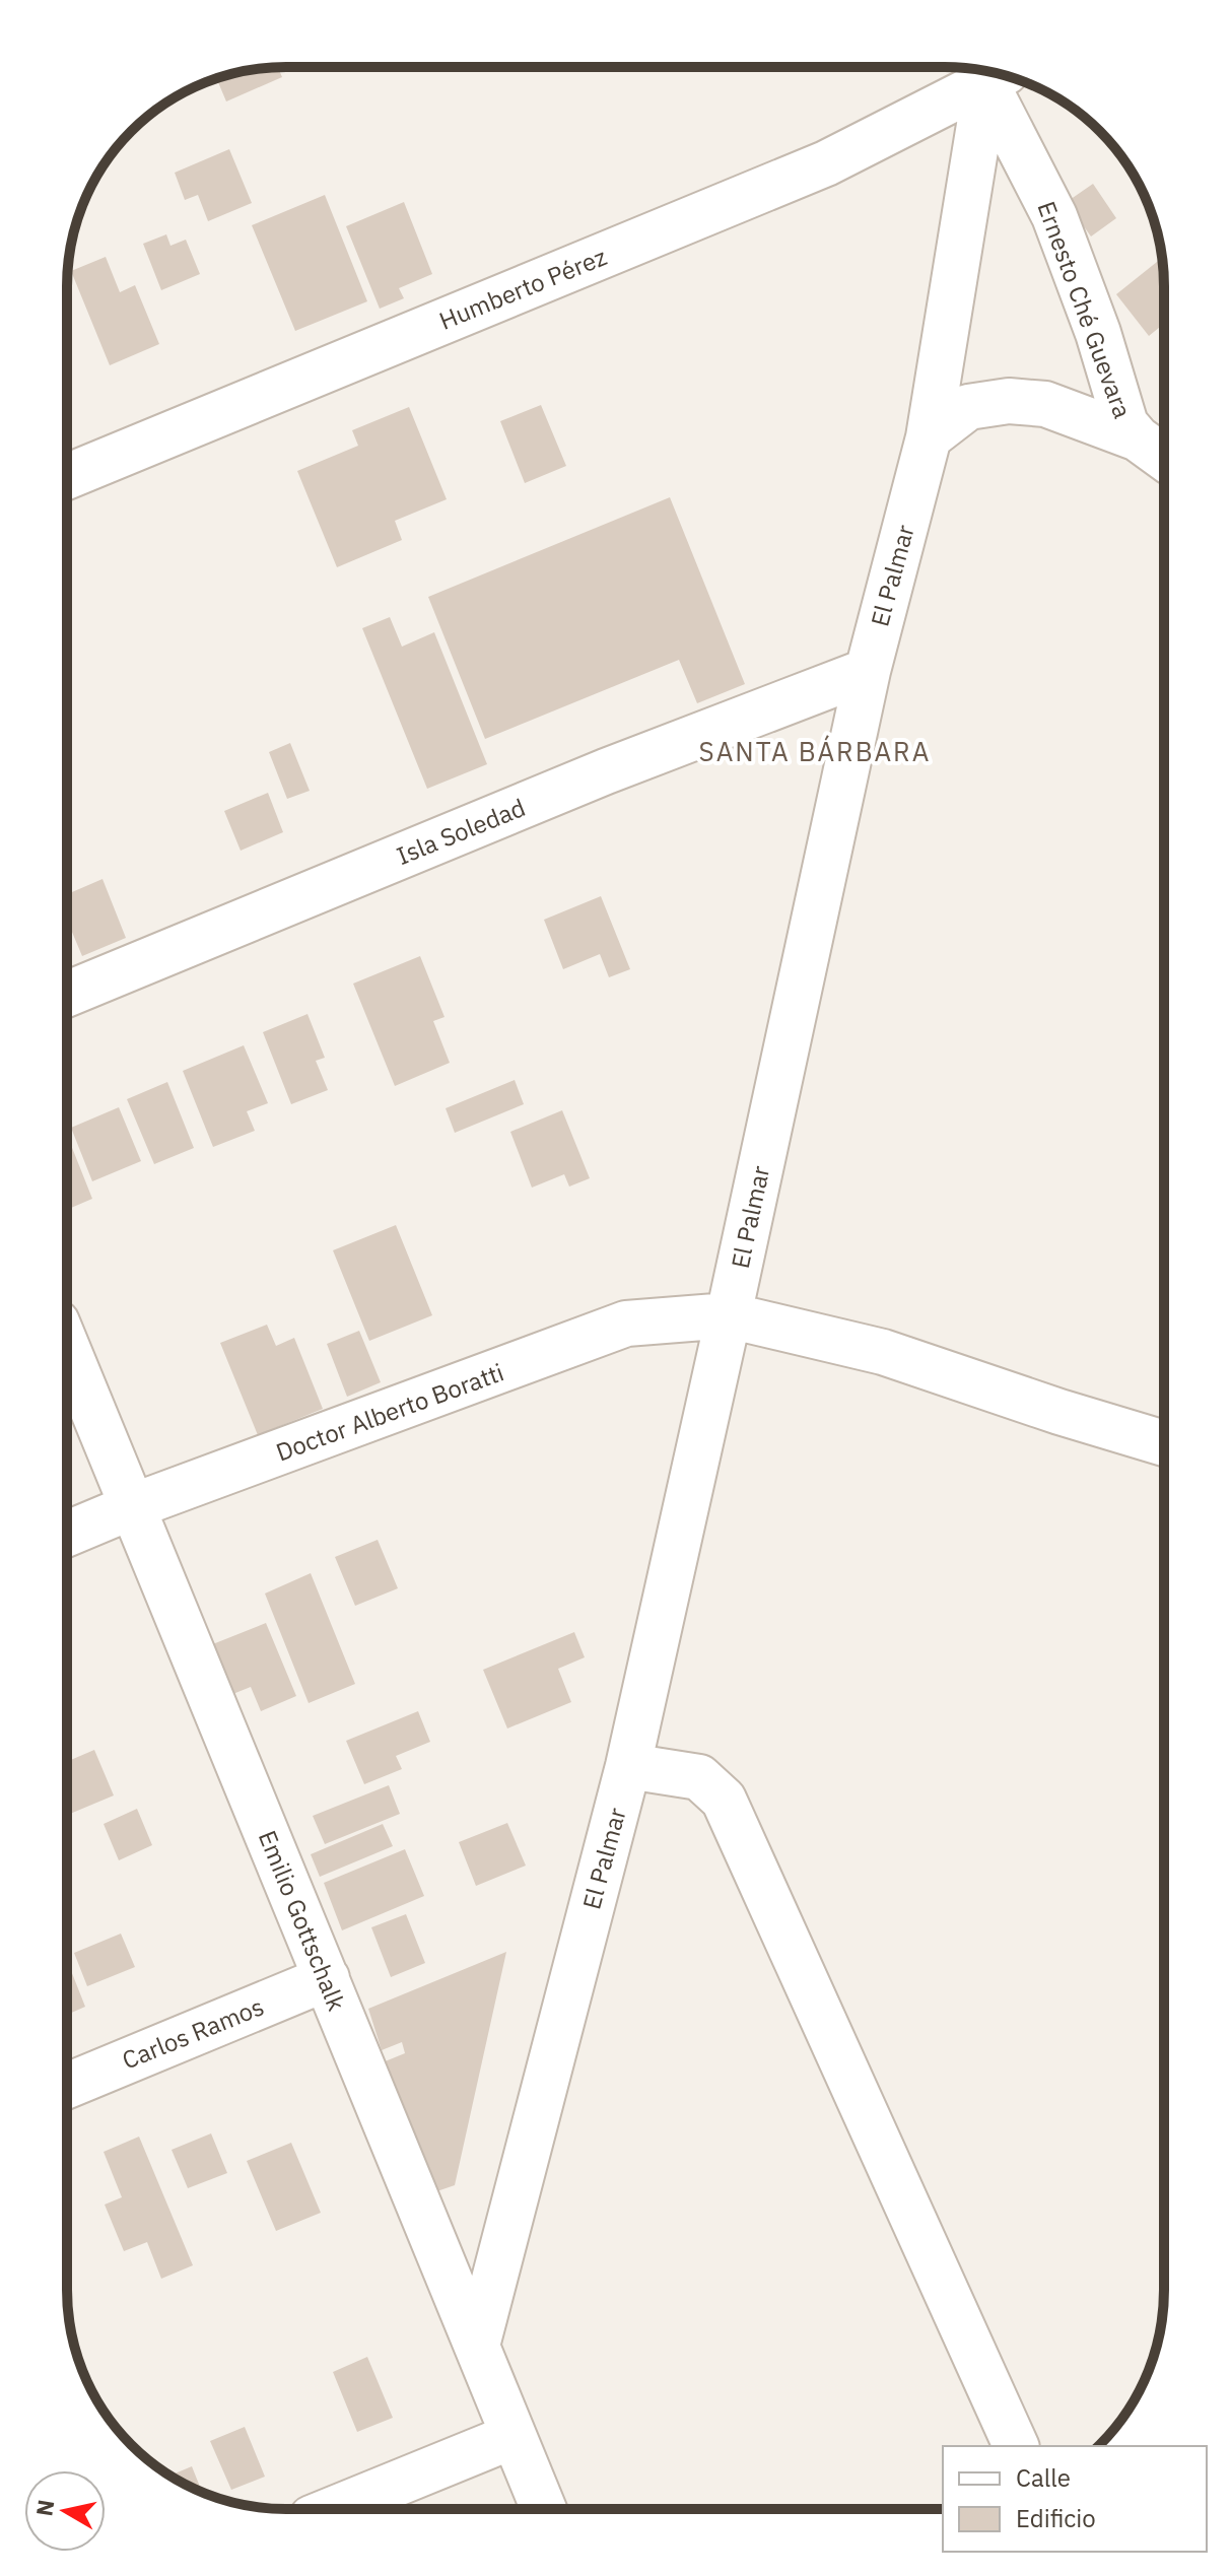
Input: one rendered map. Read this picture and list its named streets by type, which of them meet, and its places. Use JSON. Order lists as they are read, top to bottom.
{
  "streets": {
    "street": [
      "Humberto Pérez",
      "Ernesto Ché Guevara",
      "El Palmar",
      "Isla Soledad",
      "Doctor Alberto Boratti",
      "Emilio Gottschalk",
      "Carlos Ramos"
    ]
  },
  "crossings": [
    ["El Palmar", "Isla Soledad"],
    ["El Palmar", "Doctor Alberto Boratti"],
    ["El Palmar", "Emilio Gottschalk"],
    ["Doctor Alberto Boratti", "Emilio Gottschalk"],
    ["Emilio Gottschalk", "Carlos Ramos"]
  ],
  "districts": ["SANTA BÁRBARA"],
  "legend": ["Calle", "Edificio"],
  "north": "left"
}
